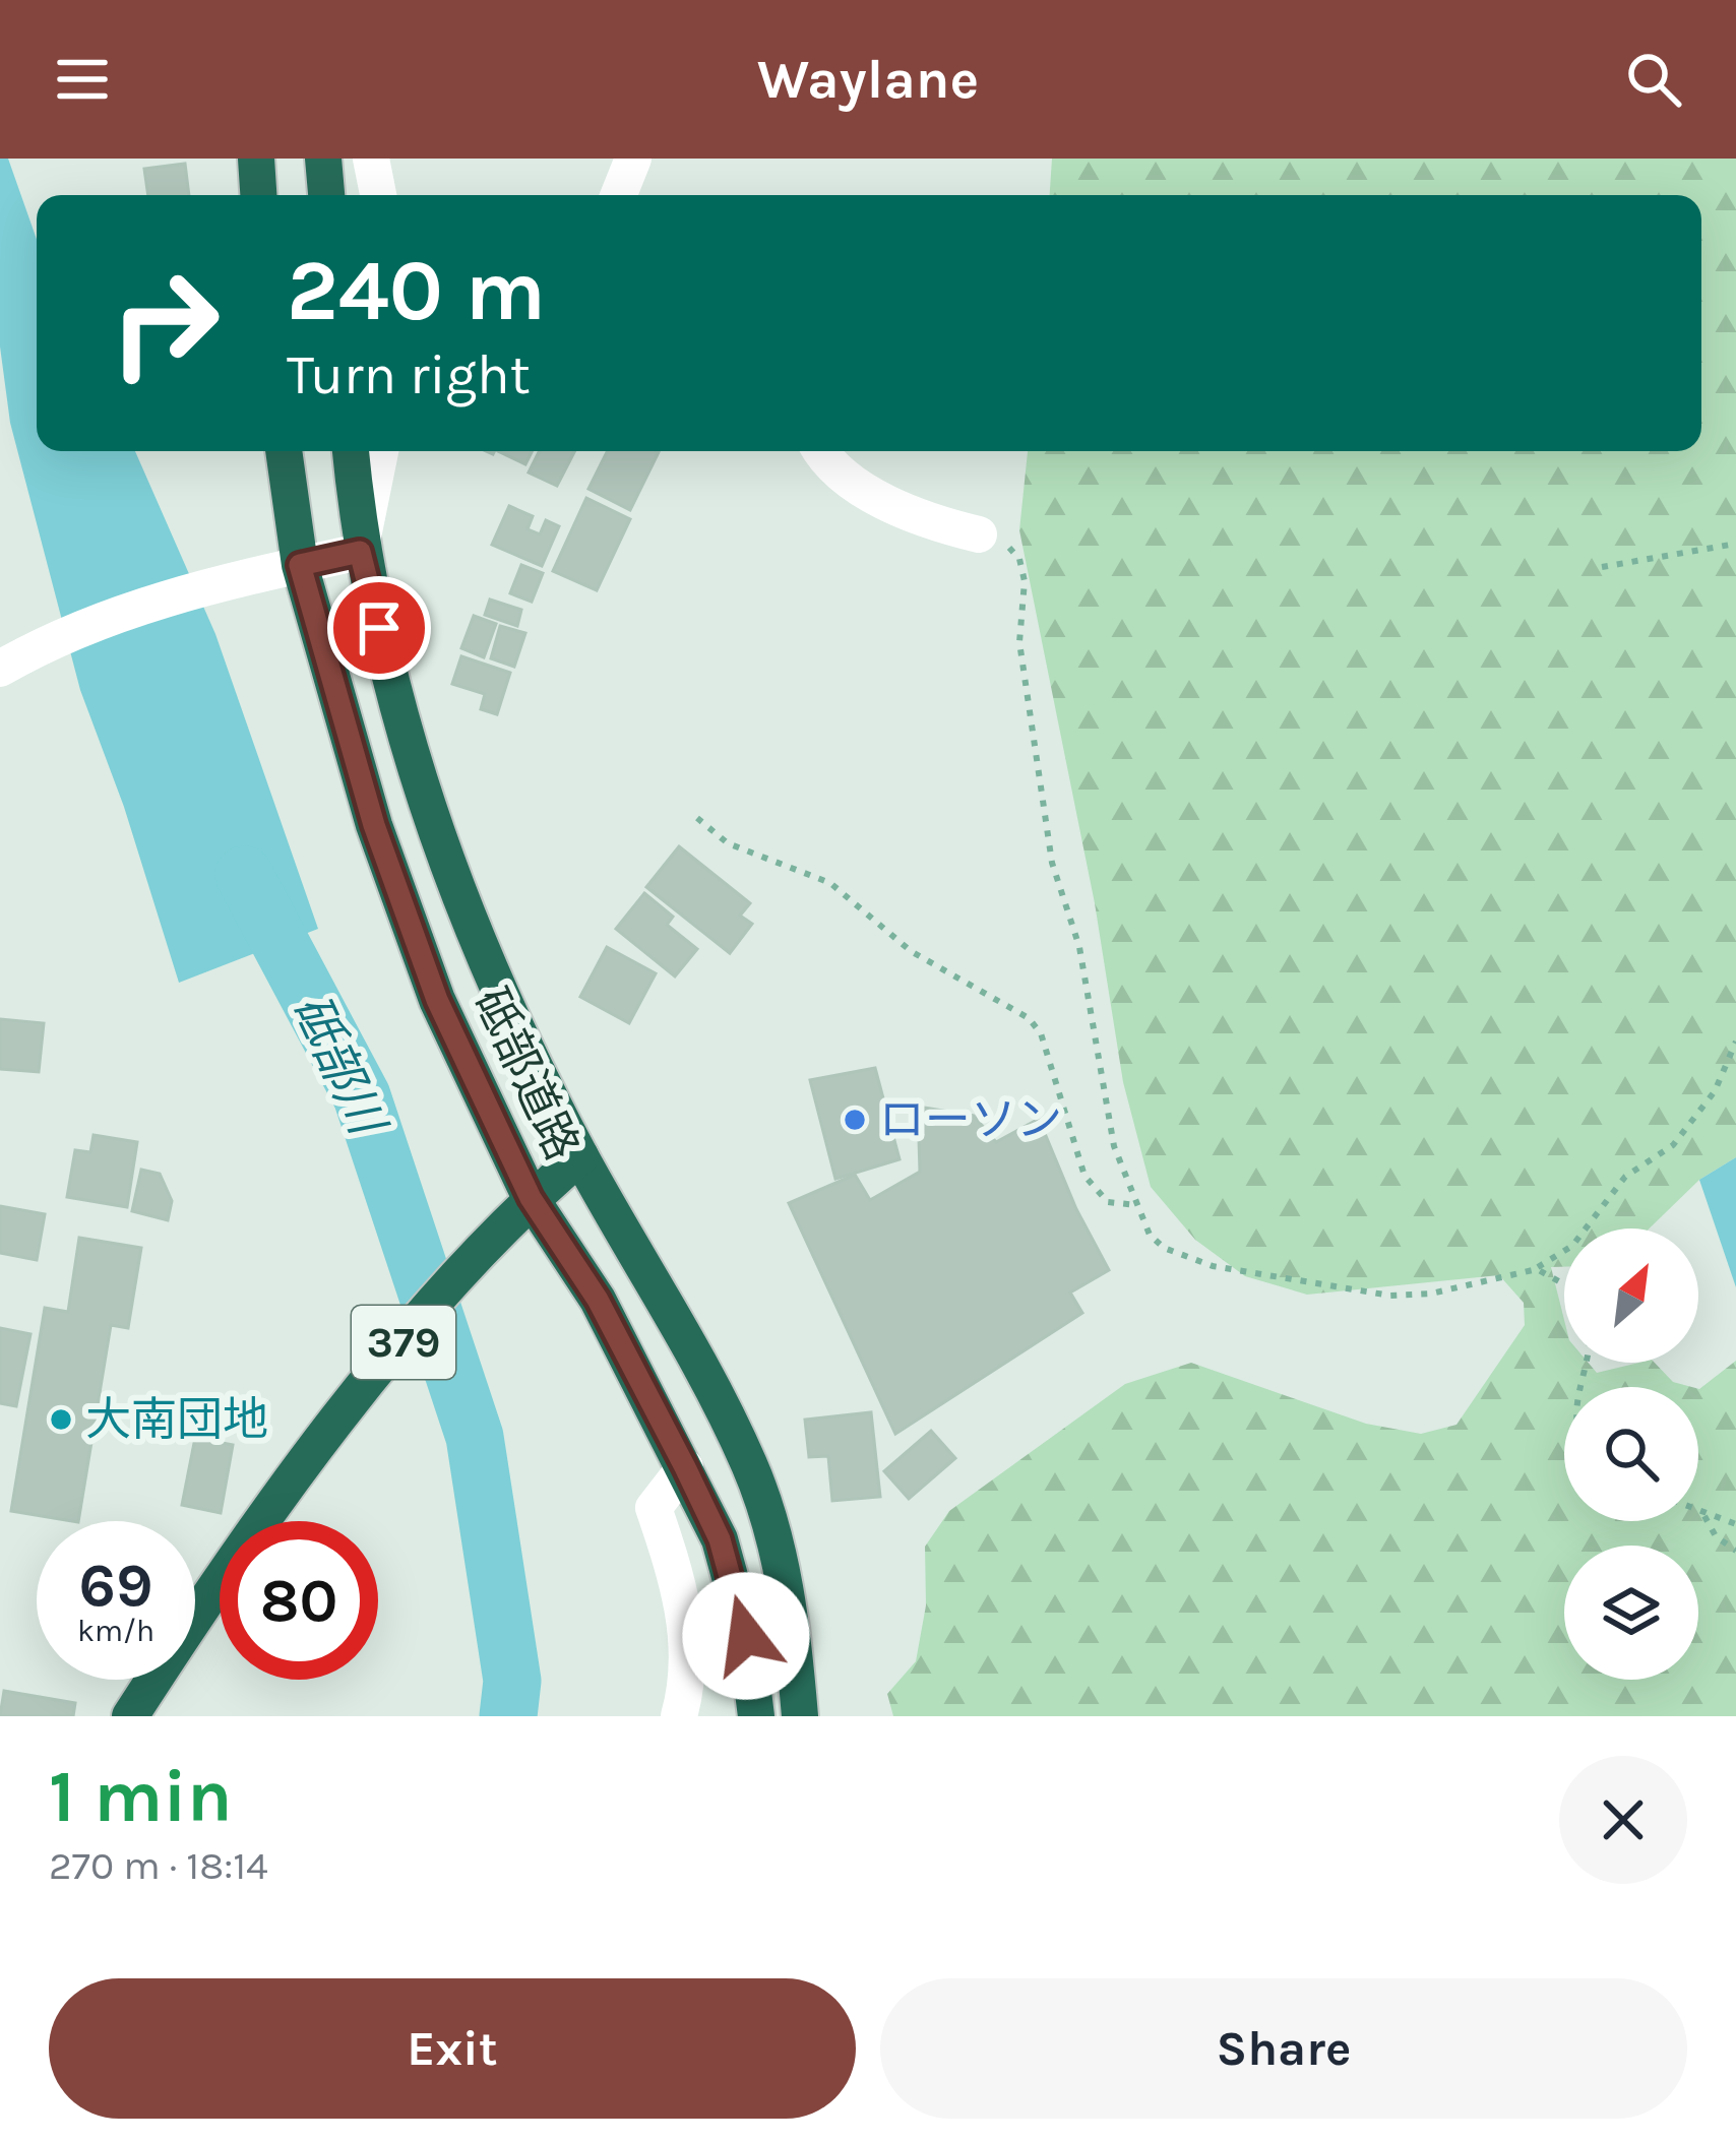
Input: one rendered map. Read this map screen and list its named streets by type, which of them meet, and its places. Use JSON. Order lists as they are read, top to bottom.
{
  "streets": {
    "highway": ["砥部道路", "379"]
  },
  "crossings": [
    ["砥部道路", "379"]
  ],
  "water": ["砥部川"],
  "places": ["ローソン", "大南団地"],
  "north": "top right",
  "page": {
    "header": "Waylane",
    "turn": ["240 m", "Turn right"],
    "speed": "69 km/h",
    "limit": "80",
    "heading": ["1 min", "270 m · 18:14"],
    "buttons": ["Exit", "Share"]
  }
}
